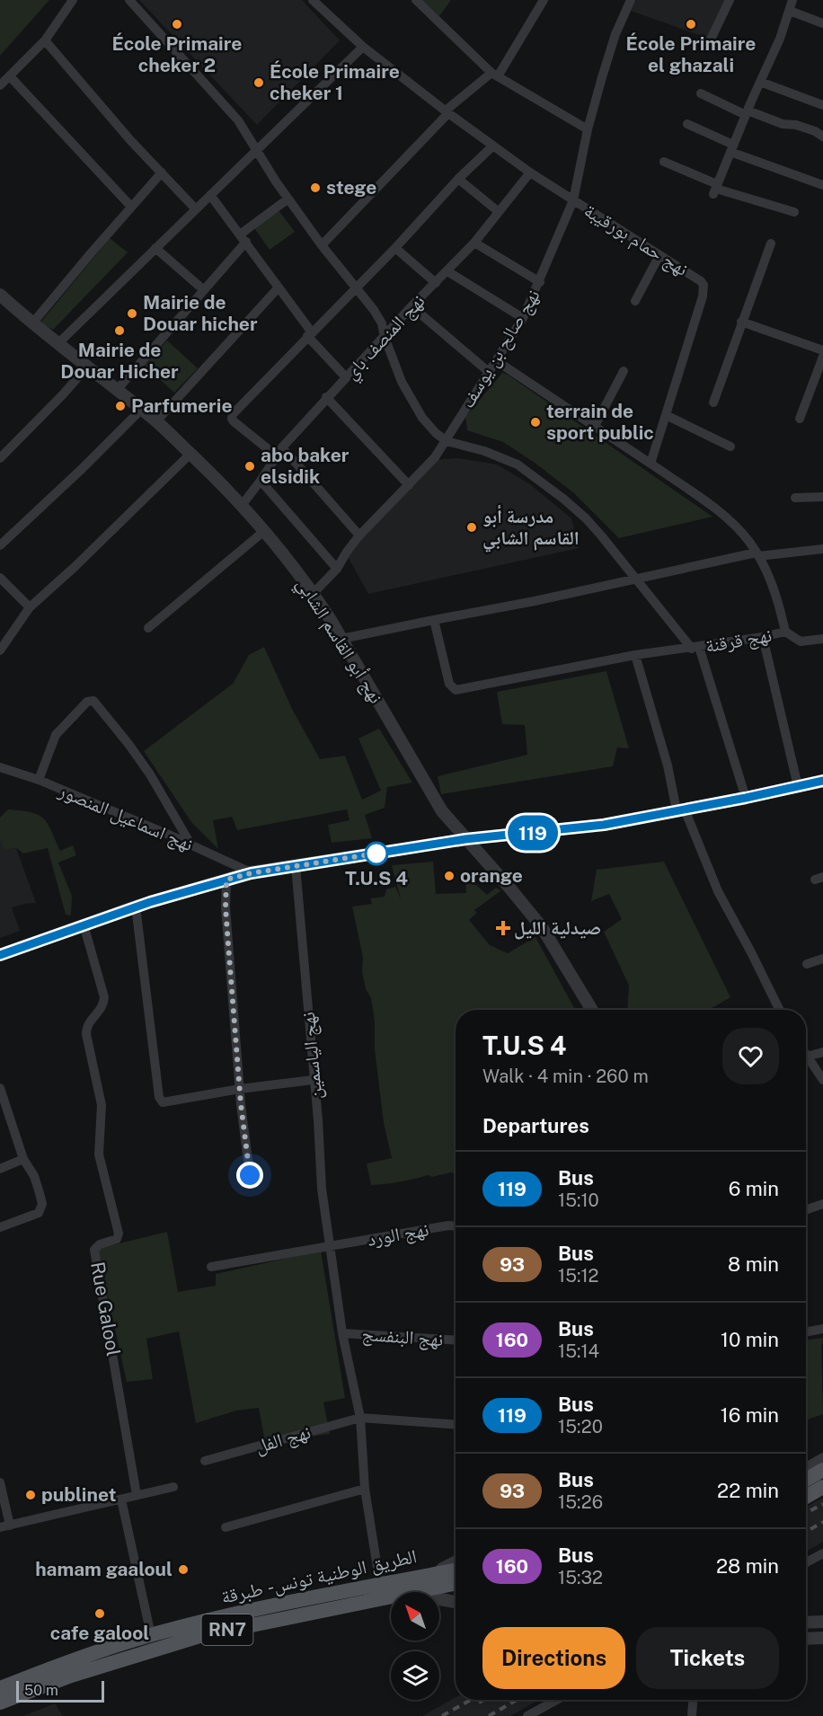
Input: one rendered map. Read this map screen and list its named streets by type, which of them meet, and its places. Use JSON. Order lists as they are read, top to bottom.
{
  "streets": {
    "main road": ["الطريق الوطنية تونس - طبرقة", "RN7"],
    "street": [
      "نهج حمام بورقيبة",
      "نهج المنصف باي",
      "نهج صالح بن يوسف",
      "نهج أبو القاسم الشابي",
      "نهج قرقنة",
      "نهج اسماعيل المنصور",
      "نهج الياسمين",
      "نهج الورد",
      "Rue Galool",
      "نهج البنفسج",
      "نهج الفل"
    ]
  },
  "crossings": [
    ["نهج حمام بورقيبة", "نهج المنصف باي"],
    ["نهج حمام بورقيبة", "نهج صالح بن يوسف"],
    ["نهج حمام بورقيبة", "نهج قرقنة"],
    ["نهج المنصف باي", "نهج أبو القاسم الشابي"],
    ["نهج صالح بن يوسف", "نهج أبو القاسم الشابي"],
    ["نهج صالح بن يوسف", "نهج قرقنة"],
    ["نهج الياسمين", "نهج الورد"],
    ["نهج الياسمين", "نهج البنفسج"],
    ["نهج الياسمين", "نهج الفل"],
    ["نهج الياسمين", "الطريق الوطنية تونس - طبرقة"]
  ],
  "places": {
    "other": [
      "École Primaire cheker 2",
      "École Primaire el ghazali",
      "École Primaire cheker 1",
      "stege",
      "Mairie de Douar hicher",
      "Mairie de Douar Hicher",
      "Parfumerie",
      "terrain de sport public",
      "abo baker elsidik",
      "مدرسة أبو القاسم الشابي",
      "T.U.S 4",
      "orange",
      "publinet",
      "hamam gaaloul",
      "cafe galool"
    ],
    "health": ["صيدلية الليل"]
  },
  "lines": ["bus line 119"],
  "scale_bar": "50 m",
  "north": "top left",
  "page": {
    "on_map": "119",
    "heading": [
      ["T.U.S 4", "Walk · 4 min · 260 m"],
      "Departures"
    ],
    "list": [
      {
        "mark": "119",
        "name": "Bus",
        "note": "15:10",
        "value": "6 min"
      },
      {
        "mark": "93",
        "name": "Bus",
        "note": "15:12",
        "value": "8 min"
      },
      {
        "mark": "160",
        "name": "Bus",
        "note": "15:14",
        "value": "10 min"
      },
      {
        "mark": "119",
        "name": "Bus",
        "note": "15:20",
        "value": "16 min"
      },
      {
        "mark": "93",
        "name": "Bus",
        "note": "15:26",
        "value": "22 min"
      },
      {
        "mark": "160",
        "name": "Bus",
        "note": "15:32",
        "value": "28 min"
      }
    ],
    "buttons": ["Directions", "Tickets"],
    "scale": "50 m"
  }
}
